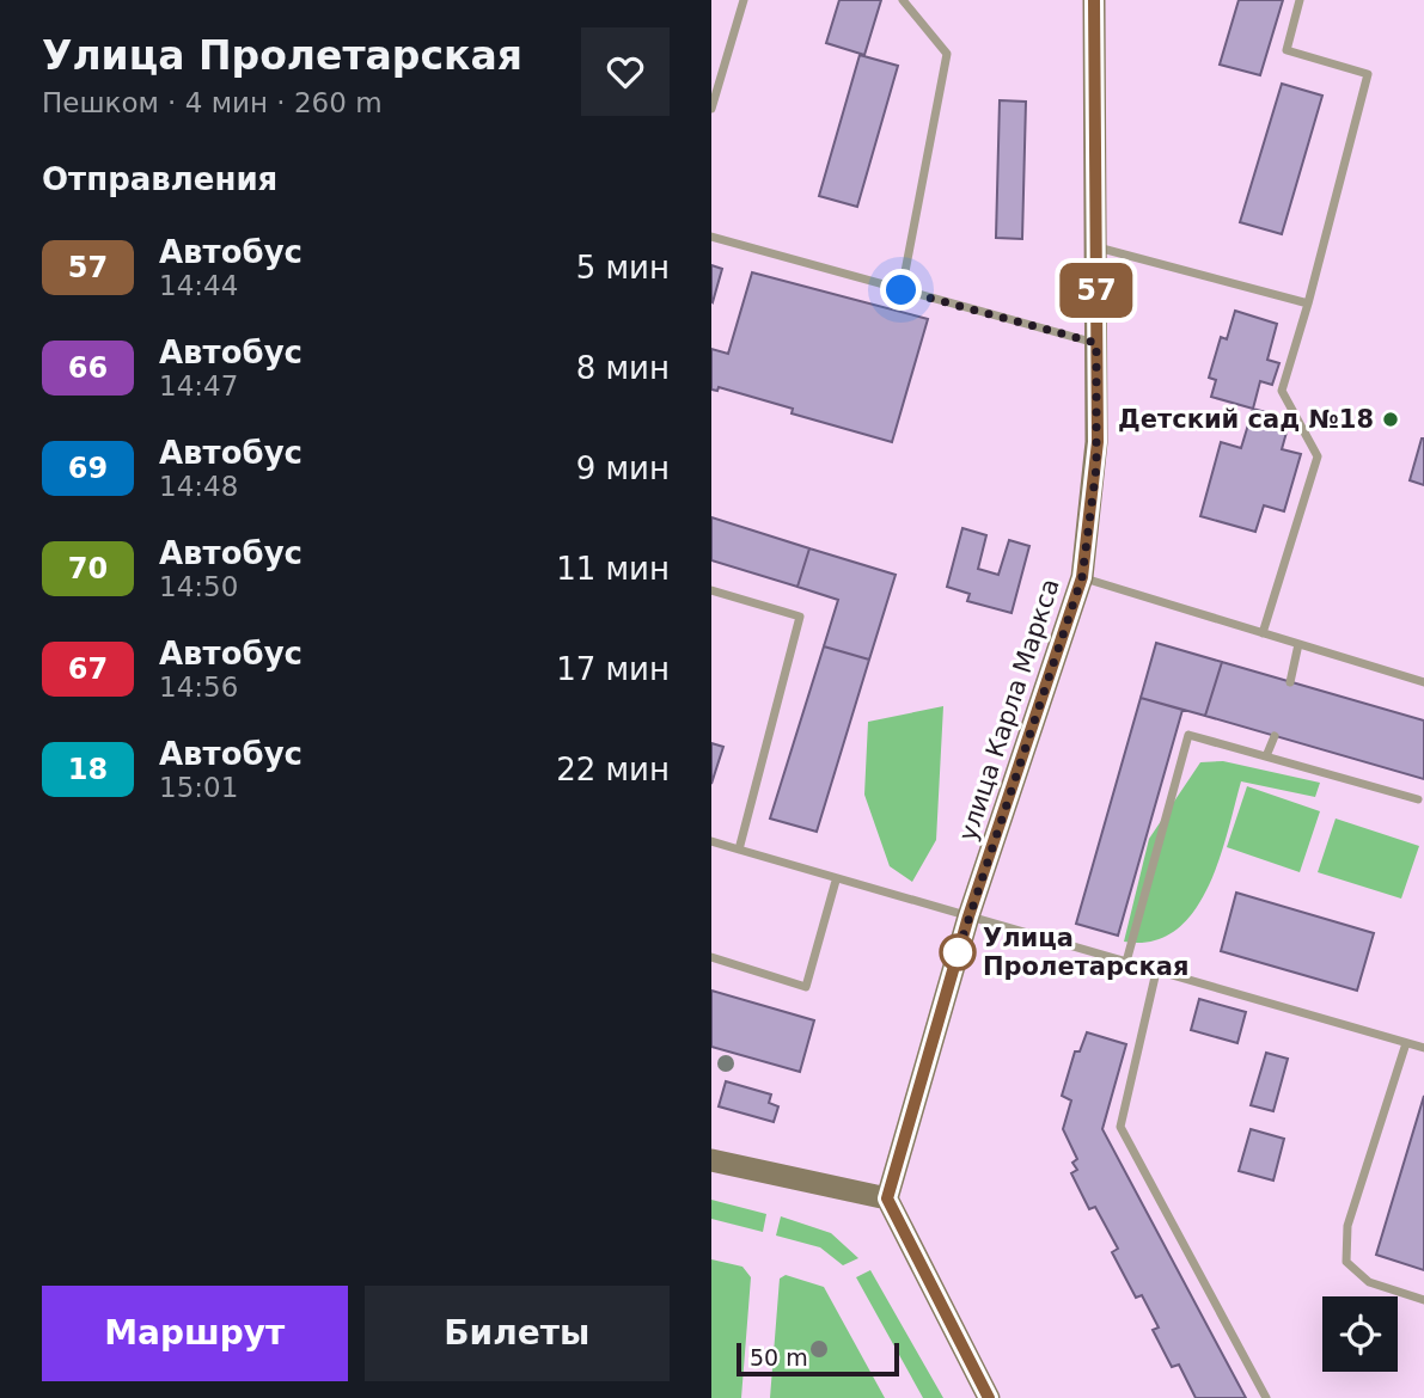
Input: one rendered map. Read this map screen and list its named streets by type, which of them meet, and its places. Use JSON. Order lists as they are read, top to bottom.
{
  "streets": {
    "street": ["улица Карла Маркса"]
  },
  "places": ["Детский сад №18", "Улица Пролетарская"],
  "lines": ["bus line 57"],
  "scale_bar": "50 m",
  "page": {
    "heading": [
      ["Улица Пролетарская", "Пешком · 4 мин · 260 m"],
      "Отправления"
    ],
    "on_map": "57",
    "list": [
      {
        "mark": "57",
        "name": "Автобус",
        "note": "14:44",
        "value": "5 мин"
      },
      {
        "mark": "66",
        "name": "Автобус",
        "note": "14:47",
        "value": "8 мин"
      },
      {
        "mark": "69",
        "name": "Автобус",
        "note": "14:48",
        "value": "9 мин"
      },
      {
        "mark": "70",
        "name": "Автобус",
        "note": "14:50",
        "value": "11 мин"
      },
      {
        "mark": "67",
        "name": "Автобус",
        "note": "14:56",
        "value": "17 мин"
      },
      {
        "mark": "18",
        "name": "Автобус",
        "note": "15:01",
        "value": "22 мин"
      }
    ],
    "buttons": ["Маршрут", "Билеты"],
    "scale": "50 m"
  }
}
